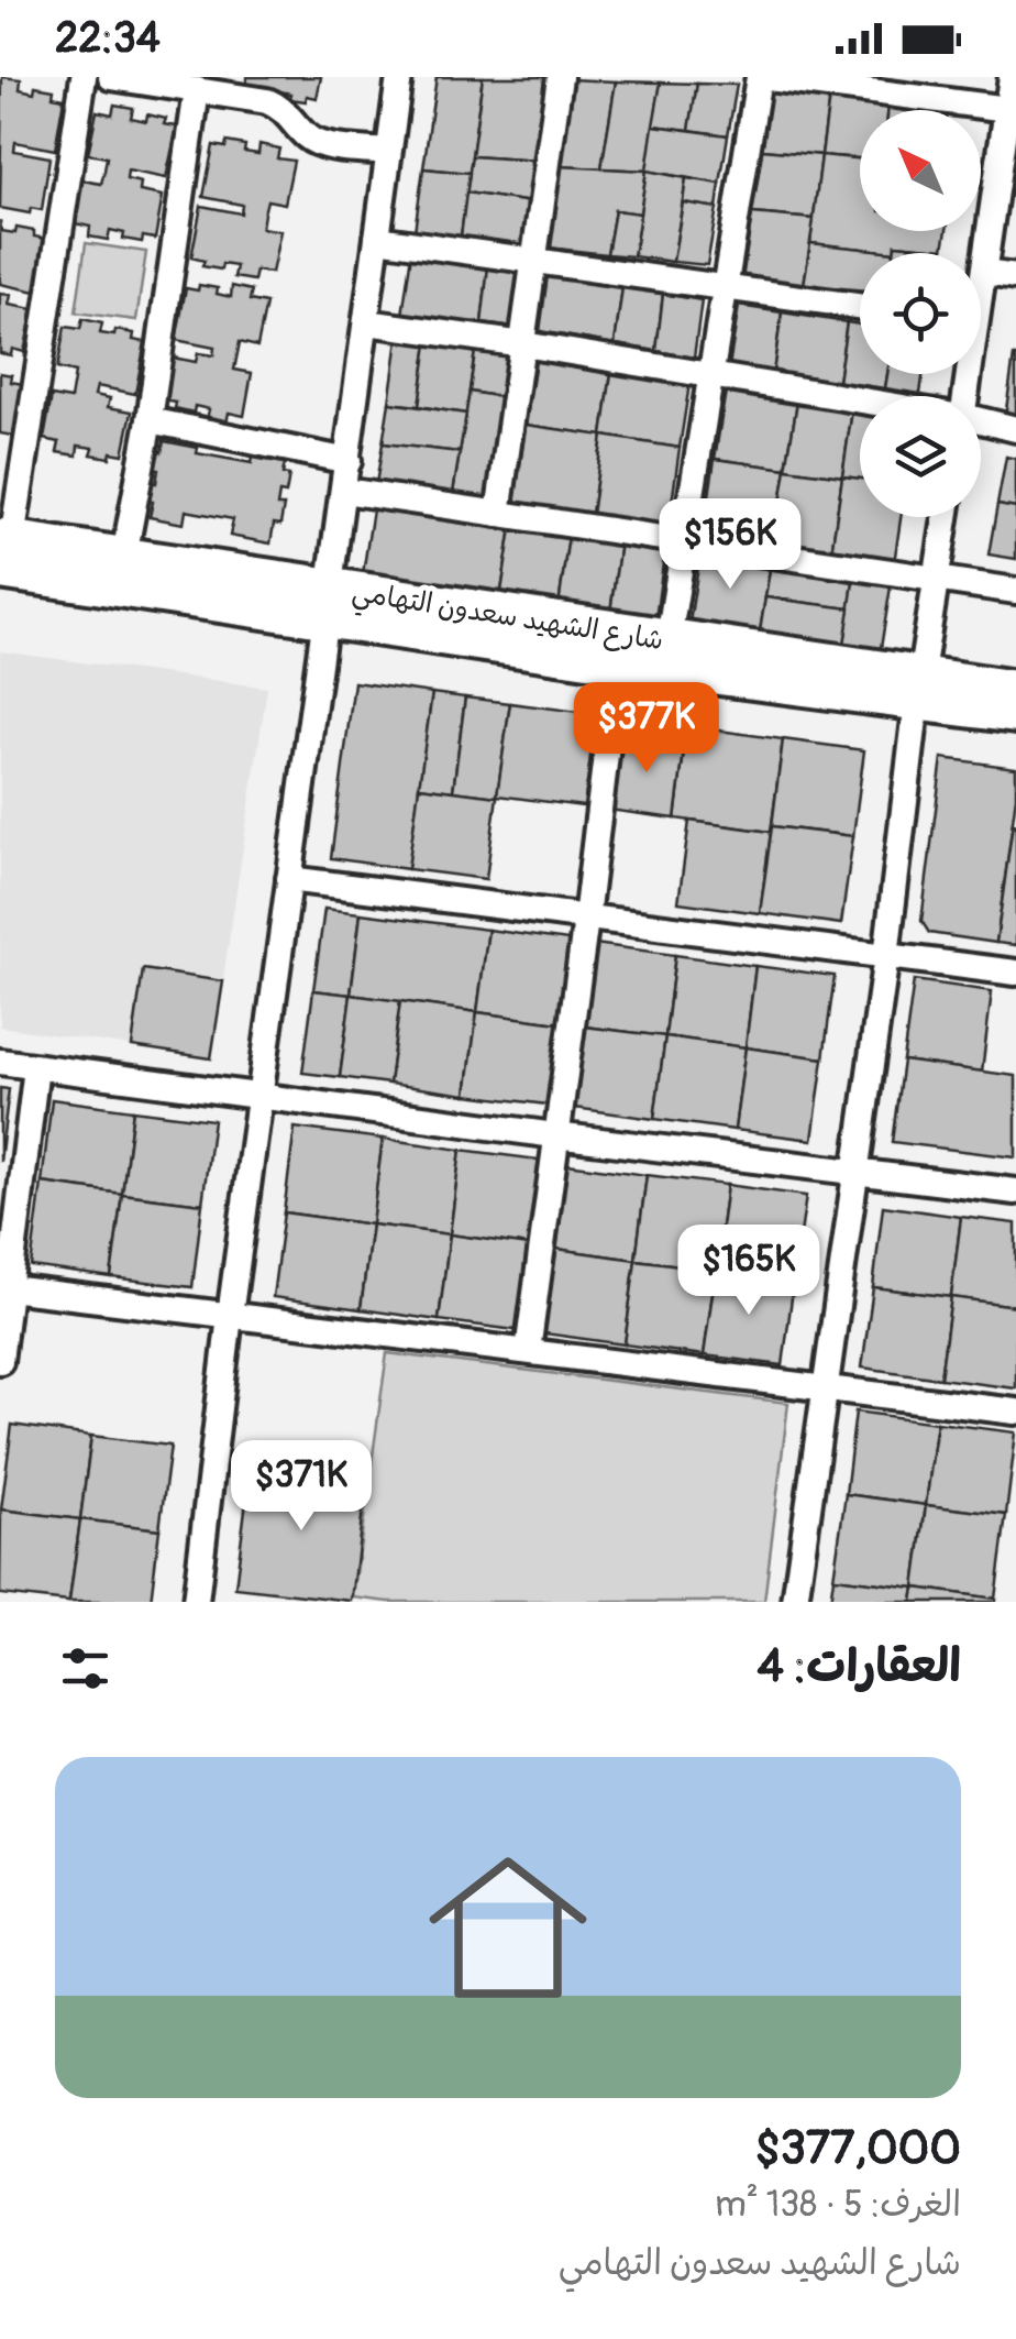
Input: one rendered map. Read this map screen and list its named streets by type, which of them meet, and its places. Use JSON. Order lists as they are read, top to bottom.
{
  "streets": {
    "street": ["شارع الشهيد سعدون التهامي"]
  },
  "north": "top left",
  "page": {
    "status": "22:34",
    "price": [
      "$156K",
      "$377K",
      "$165K",
      "$371K"
    ],
    "heading": "العقارات: 4",
    "list": [
      {
        "name": "$377,000",
        "note": "الغرف: 5 · 138 m² · شارع الشهيد سعدون التهامي"
      }
    ]
  }
}
